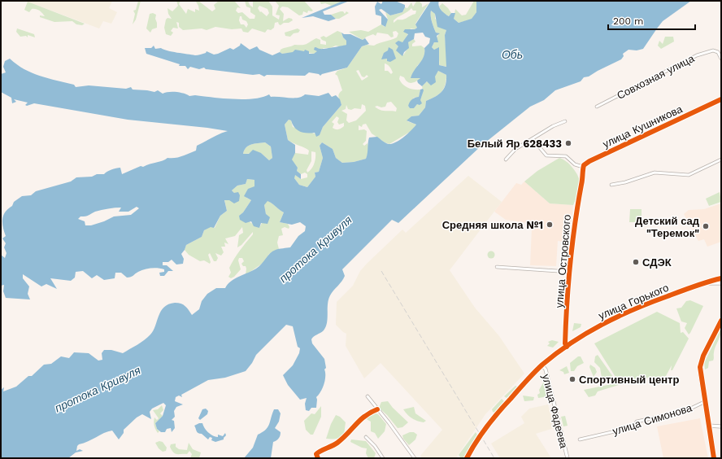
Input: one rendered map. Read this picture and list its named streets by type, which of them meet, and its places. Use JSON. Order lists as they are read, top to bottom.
{
  "streets": {
    "street": [
      "Совхозная улица",
      "улица Кушникова",
      "улица Островского",
      "улица Горького",
      "улица Фадеева",
      "улица Симонова"
    ]
  },
  "crossings": [
    ["улица Кушникова", "улица Островского"],
    ["улица Островского", "улица Горького"],
    ["улица Горького", "улица Фадеева"]
  ],
  "water": ["Обь", "протока Кривуля"],
  "places": [
    "Белый Яр 628433",
    "Средняя школа №1",
    "Детский сад \"Теремок\"",
    "СДЭК",
    "Спортивный центр"
  ],
  "scale_bar": "200 m"
}
